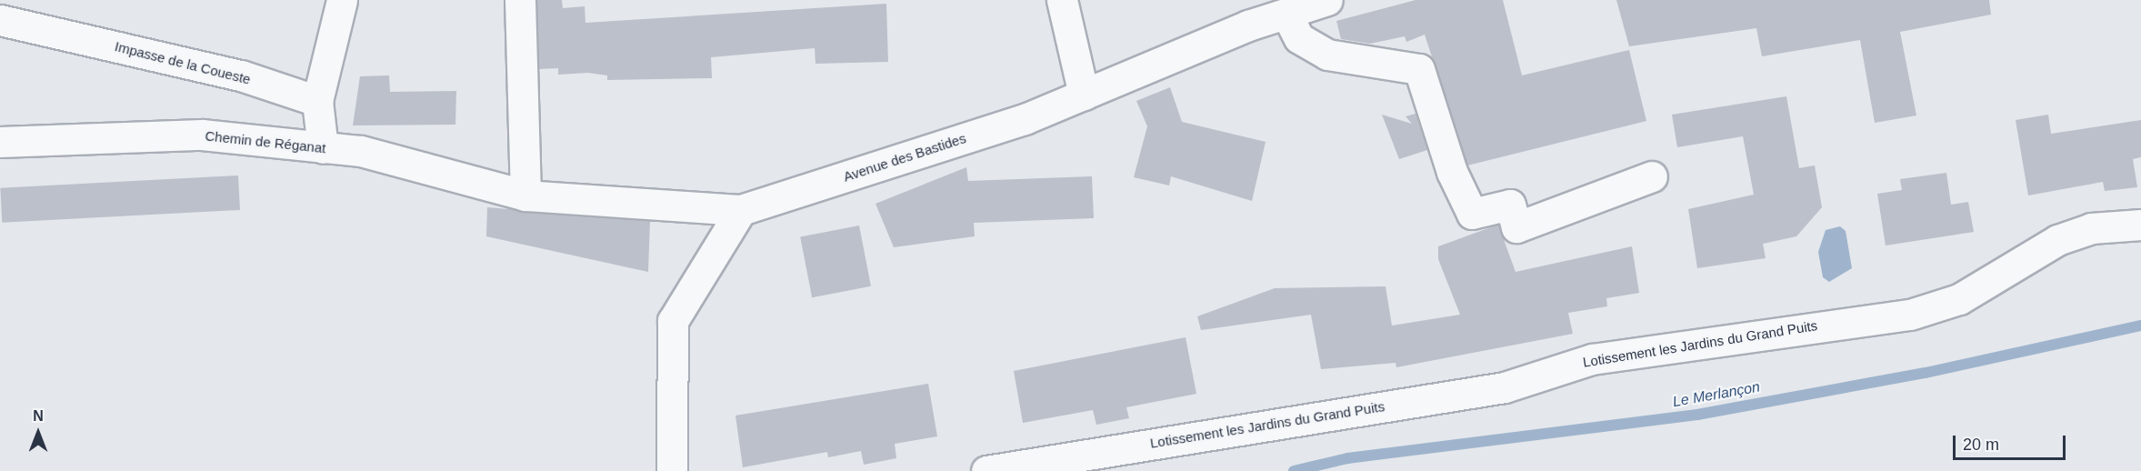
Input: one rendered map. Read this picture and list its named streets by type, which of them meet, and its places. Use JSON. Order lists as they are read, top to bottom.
{
  "streets": {
    "street": [
      "Impasse de la Coueste",
      "Chemin de Réganat",
      "Avenue des Bastides",
      "Lotissement les Jardins du Grand Puits"
    ]
  },
  "crossings": [
    ["Chemin de Réganat", "Avenue des Bastides"]
  ],
  "water": ["Le Merlançon"],
  "scale_bar": "20 m",
  "north": "top"
}
